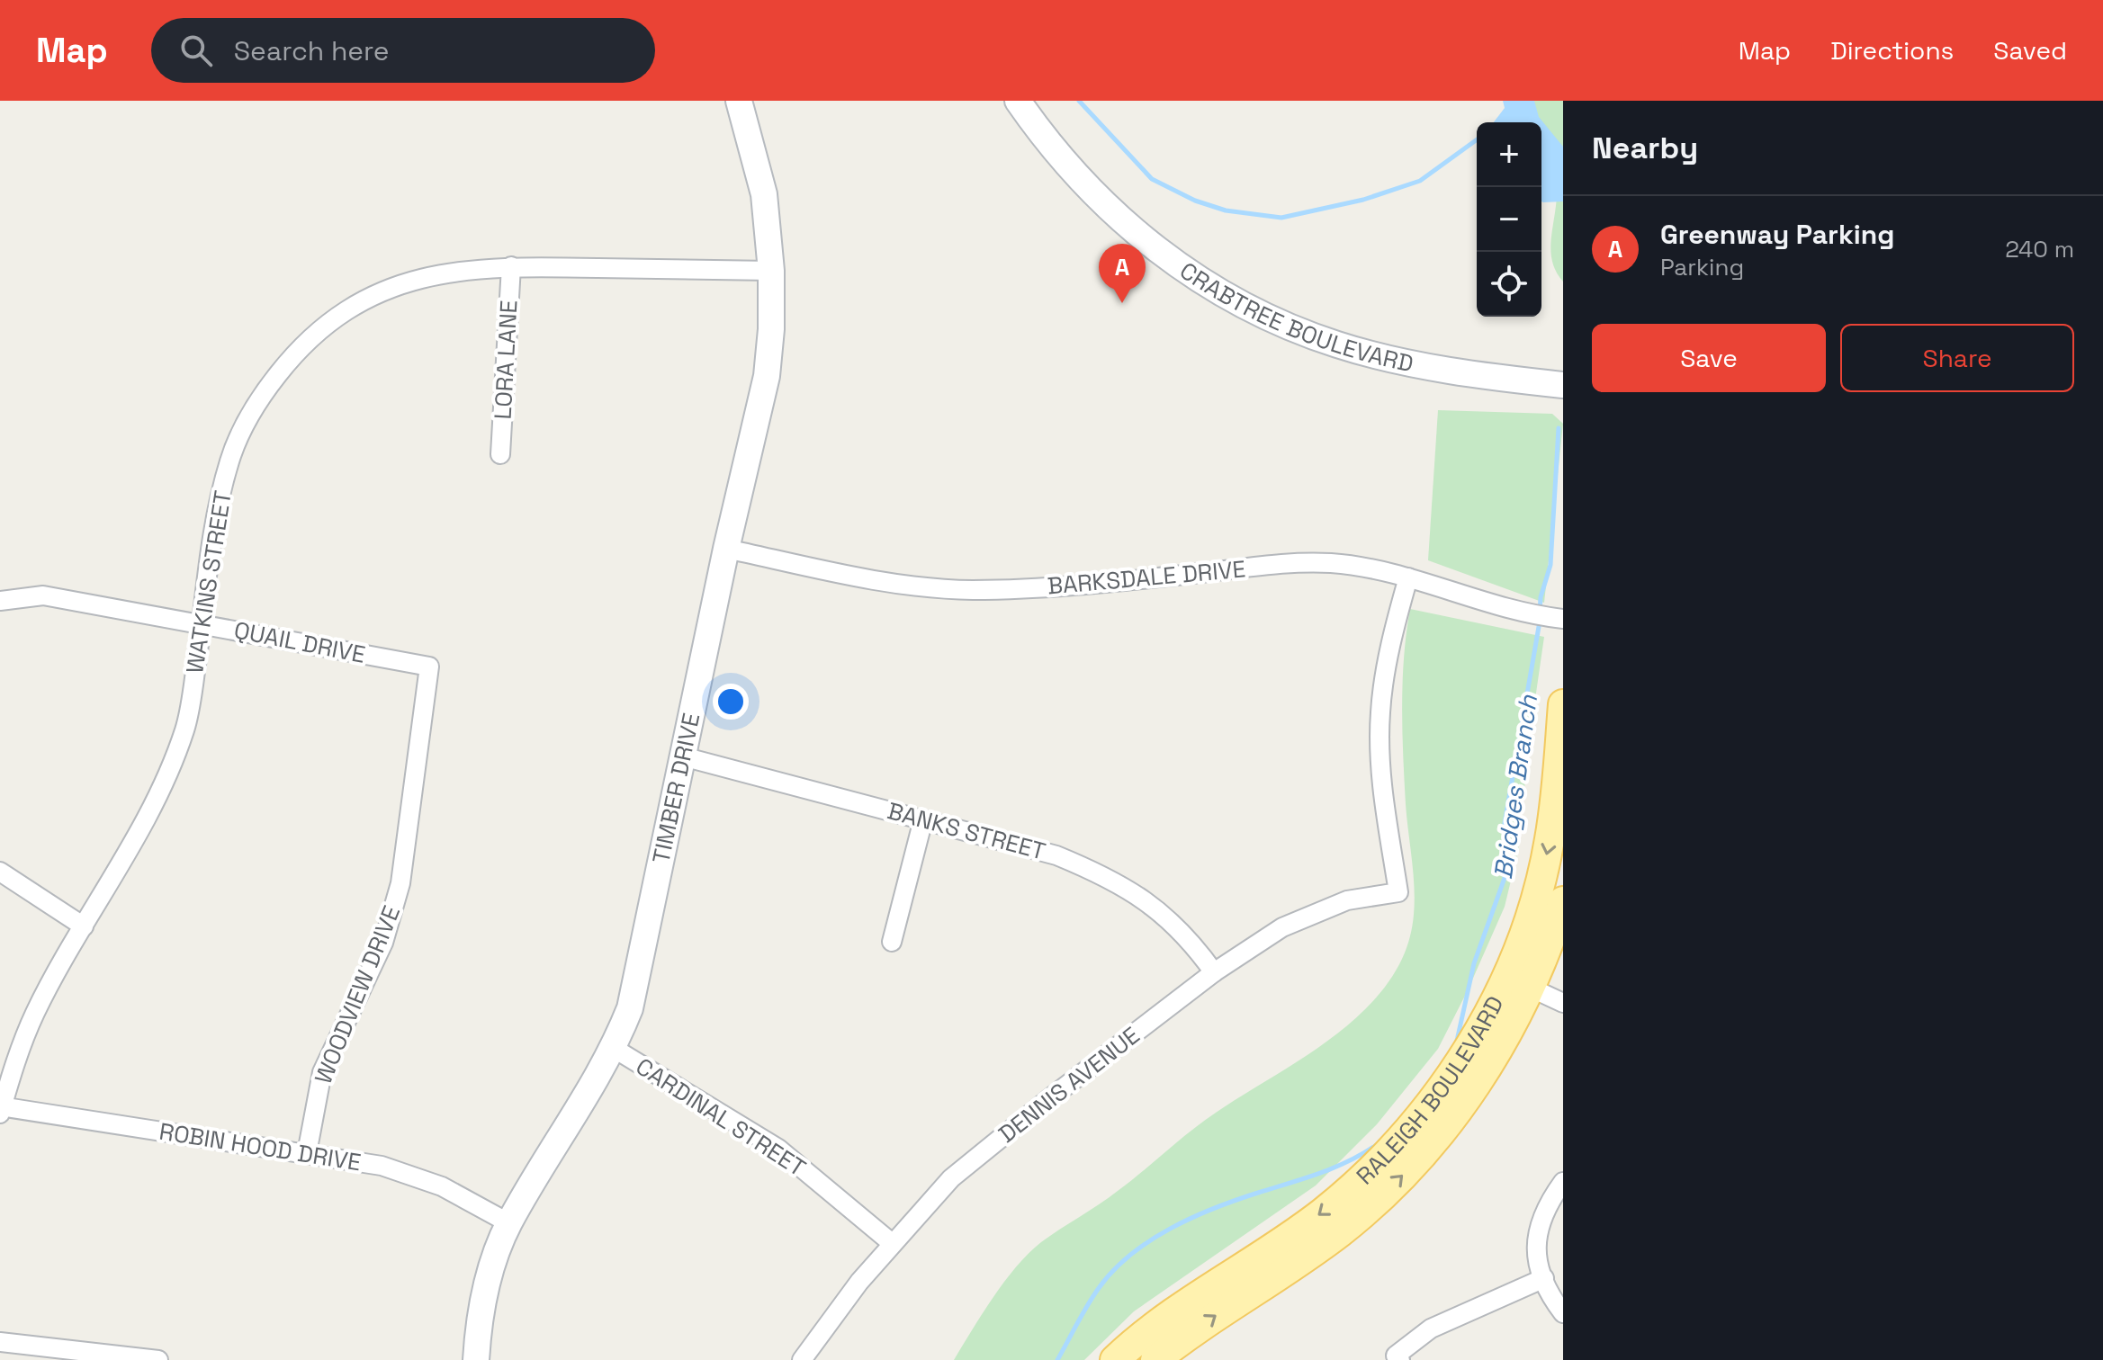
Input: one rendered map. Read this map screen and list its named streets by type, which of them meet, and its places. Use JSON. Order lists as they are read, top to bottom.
{
  "streets": {
    "main road": ["RALEIGH BOULEVARD"],
    "street": [
      "CRABTREE BOULEVARD",
      "LORA LANE",
      "BARKSDALE DRIVE",
      "WATKINS STREET",
      "QUAIL DRIVE",
      "TIMBER DRIVE",
      "BANKS STREET",
      "WOODVIEW DRIVE",
      "DENNIS AVENUE",
      "CARDINAL STREET",
      "ROBIN HOOD DRIVE"
    ]
  },
  "crossings": [
    ["LORA LANE", "WATKINS STREET"],
    ["BARKSDALE DRIVE", "TIMBER DRIVE"],
    ["BARKSDALE DRIVE", "DENNIS AVENUE"],
    ["WATKINS STREET", "QUAIL DRIVE"],
    ["WATKINS STREET", "TIMBER DRIVE"],
    ["WATKINS STREET", "ROBIN HOOD DRIVE"],
    ["QUAIL DRIVE", "WOODVIEW DRIVE"],
    ["TIMBER DRIVE", "BANKS STREET"],
    ["TIMBER DRIVE", "CARDINAL STREET"],
    ["TIMBER DRIVE", "ROBIN HOOD DRIVE"],
    ["BANKS STREET", "DENNIS AVENUE"],
    ["WOODVIEW DRIVE", "ROBIN HOOD DRIVE"],
    ["DENNIS AVENUE", "CARDINAL STREET"]
  ],
  "water": ["Bridges Branch"],
  "page": {
    "header": "Map",
    "search": "Search here",
    "nav": ["Map", "Directions", "Saved"],
    "heading": "Nearby",
    "map_buttons": ["+", "−"],
    "list": [
      {
        "mark": "A",
        "name": "Greenway Parking",
        "note": "Parking",
        "value": "240 m"
      }
    ],
    "pins": "A",
    "buttons": ["Save", "Share"]
  }
}
